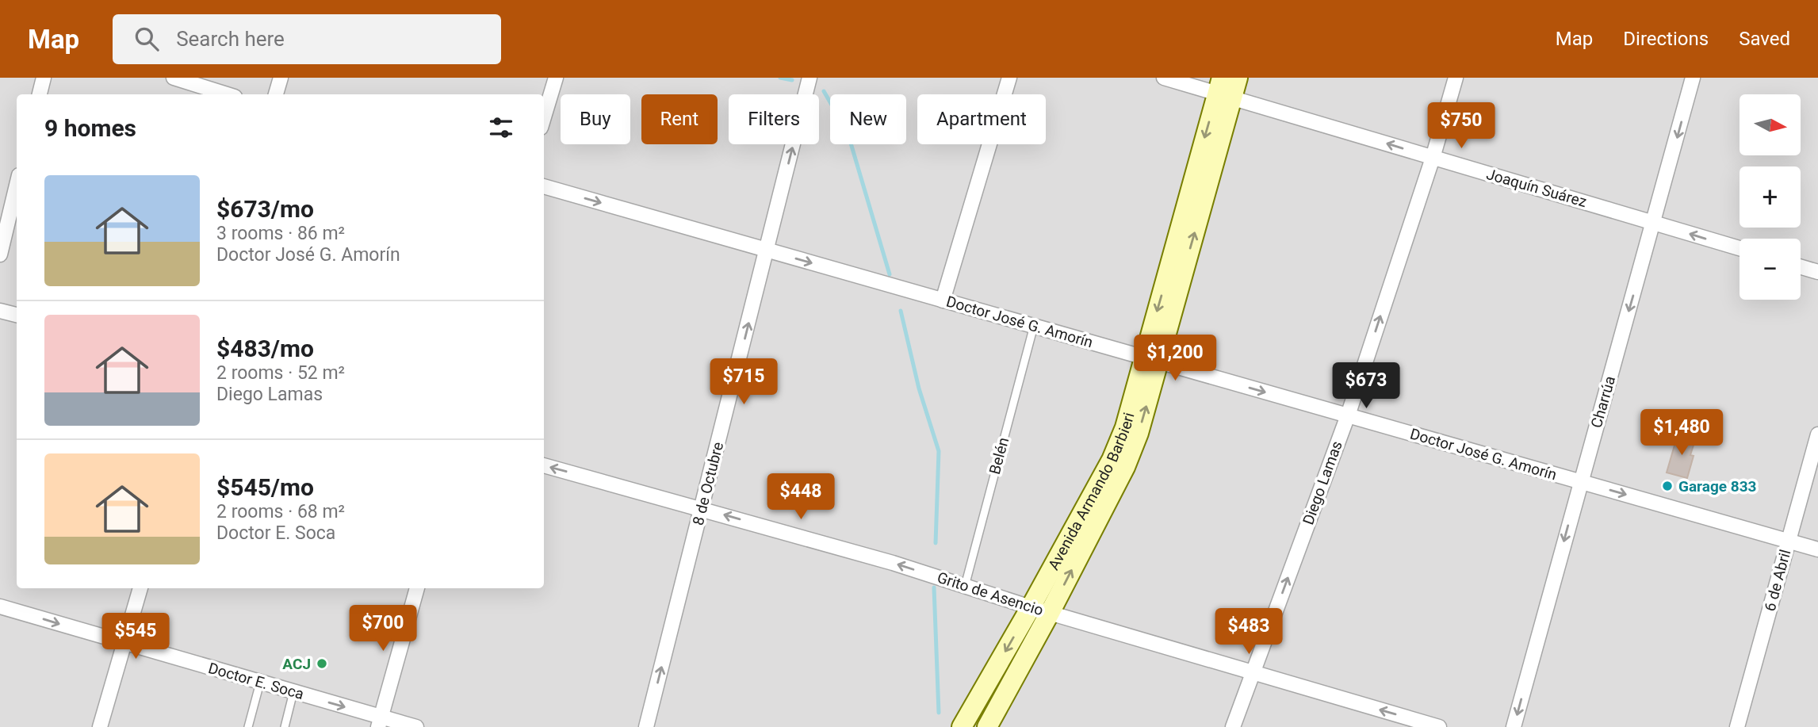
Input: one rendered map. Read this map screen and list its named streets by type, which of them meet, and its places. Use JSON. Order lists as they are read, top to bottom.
{
  "streets": {
    "street": [
      "Joaquín Suárez",
      "Doctor José G. Amorín",
      "Charrúa",
      "Diego Lamas",
      "8 de Octubre",
      "Avenida Armando Barbieri",
      "6 de Abril",
      "Grito de Asencio",
      "Doctor E. Soca"
    ],
    "lane": ["Belén"]
  },
  "crossings": [
    ["Joaquín Suárez", "Charrúa"],
    ["Joaquín Suárez", "Diego Lamas"],
    ["Joaquín Suárez", "Avenida Armando Barbieri"],
    ["Doctor José G. Amorín", "Charrúa"],
    ["Doctor José G. Amorín", "Belén"],
    ["Doctor José G. Amorín", "Diego Lamas"],
    ["Doctor José G. Amorín", "8 de Octubre"],
    ["Doctor José G. Amorín", "Avenida Armando Barbieri"],
    ["Doctor José G. Amorín", "6 de Abril"],
    ["Belén", "Grito de Asencio"],
    ["Diego Lamas", "Grito de Asencio"],
    ["8 de Octubre", "Grito de Asencio"],
    ["Avenida Armando Barbieri", "Grito de Asencio"]
  ],
  "one_way": [
    "Joaquín Suárez",
    "Doctor José G. Amorín",
    "Charrúa",
    "Diego Lamas",
    "8 de Octubre",
    "Grito de Asencio",
    "Doctor E. Soca"
  ],
  "places": ["Garage 833", "ACJ"],
  "north": "right",
  "page": {
    "header": "Map",
    "search": "Search here",
    "nav": ["Map", "Directions", "Saved"],
    "map_buttons": ["+", "−"],
    "chip": [
      "Buy",
      "Rent",
      "Filters",
      "New",
      "Apartment"
    ],
    "heading": "9 homes",
    "price": [
      "$750",
      "$1,200",
      "$715",
      "$673",
      "$1,480",
      "$448",
      "$700",
      "$483",
      "$545"
    ],
    "list": [
      {
        "name": "$673/mo",
        "note": "3 rooms · 86 m² · Doctor José G. Amorín"
      },
      {
        "name": "$483/mo",
        "note": "2 rooms · 52 m² · Diego Lamas"
      },
      {
        "name": "$545/mo",
        "note": "2 rooms · 68 m² · Doctor E. Soca"
      }
    ]
  }
}
